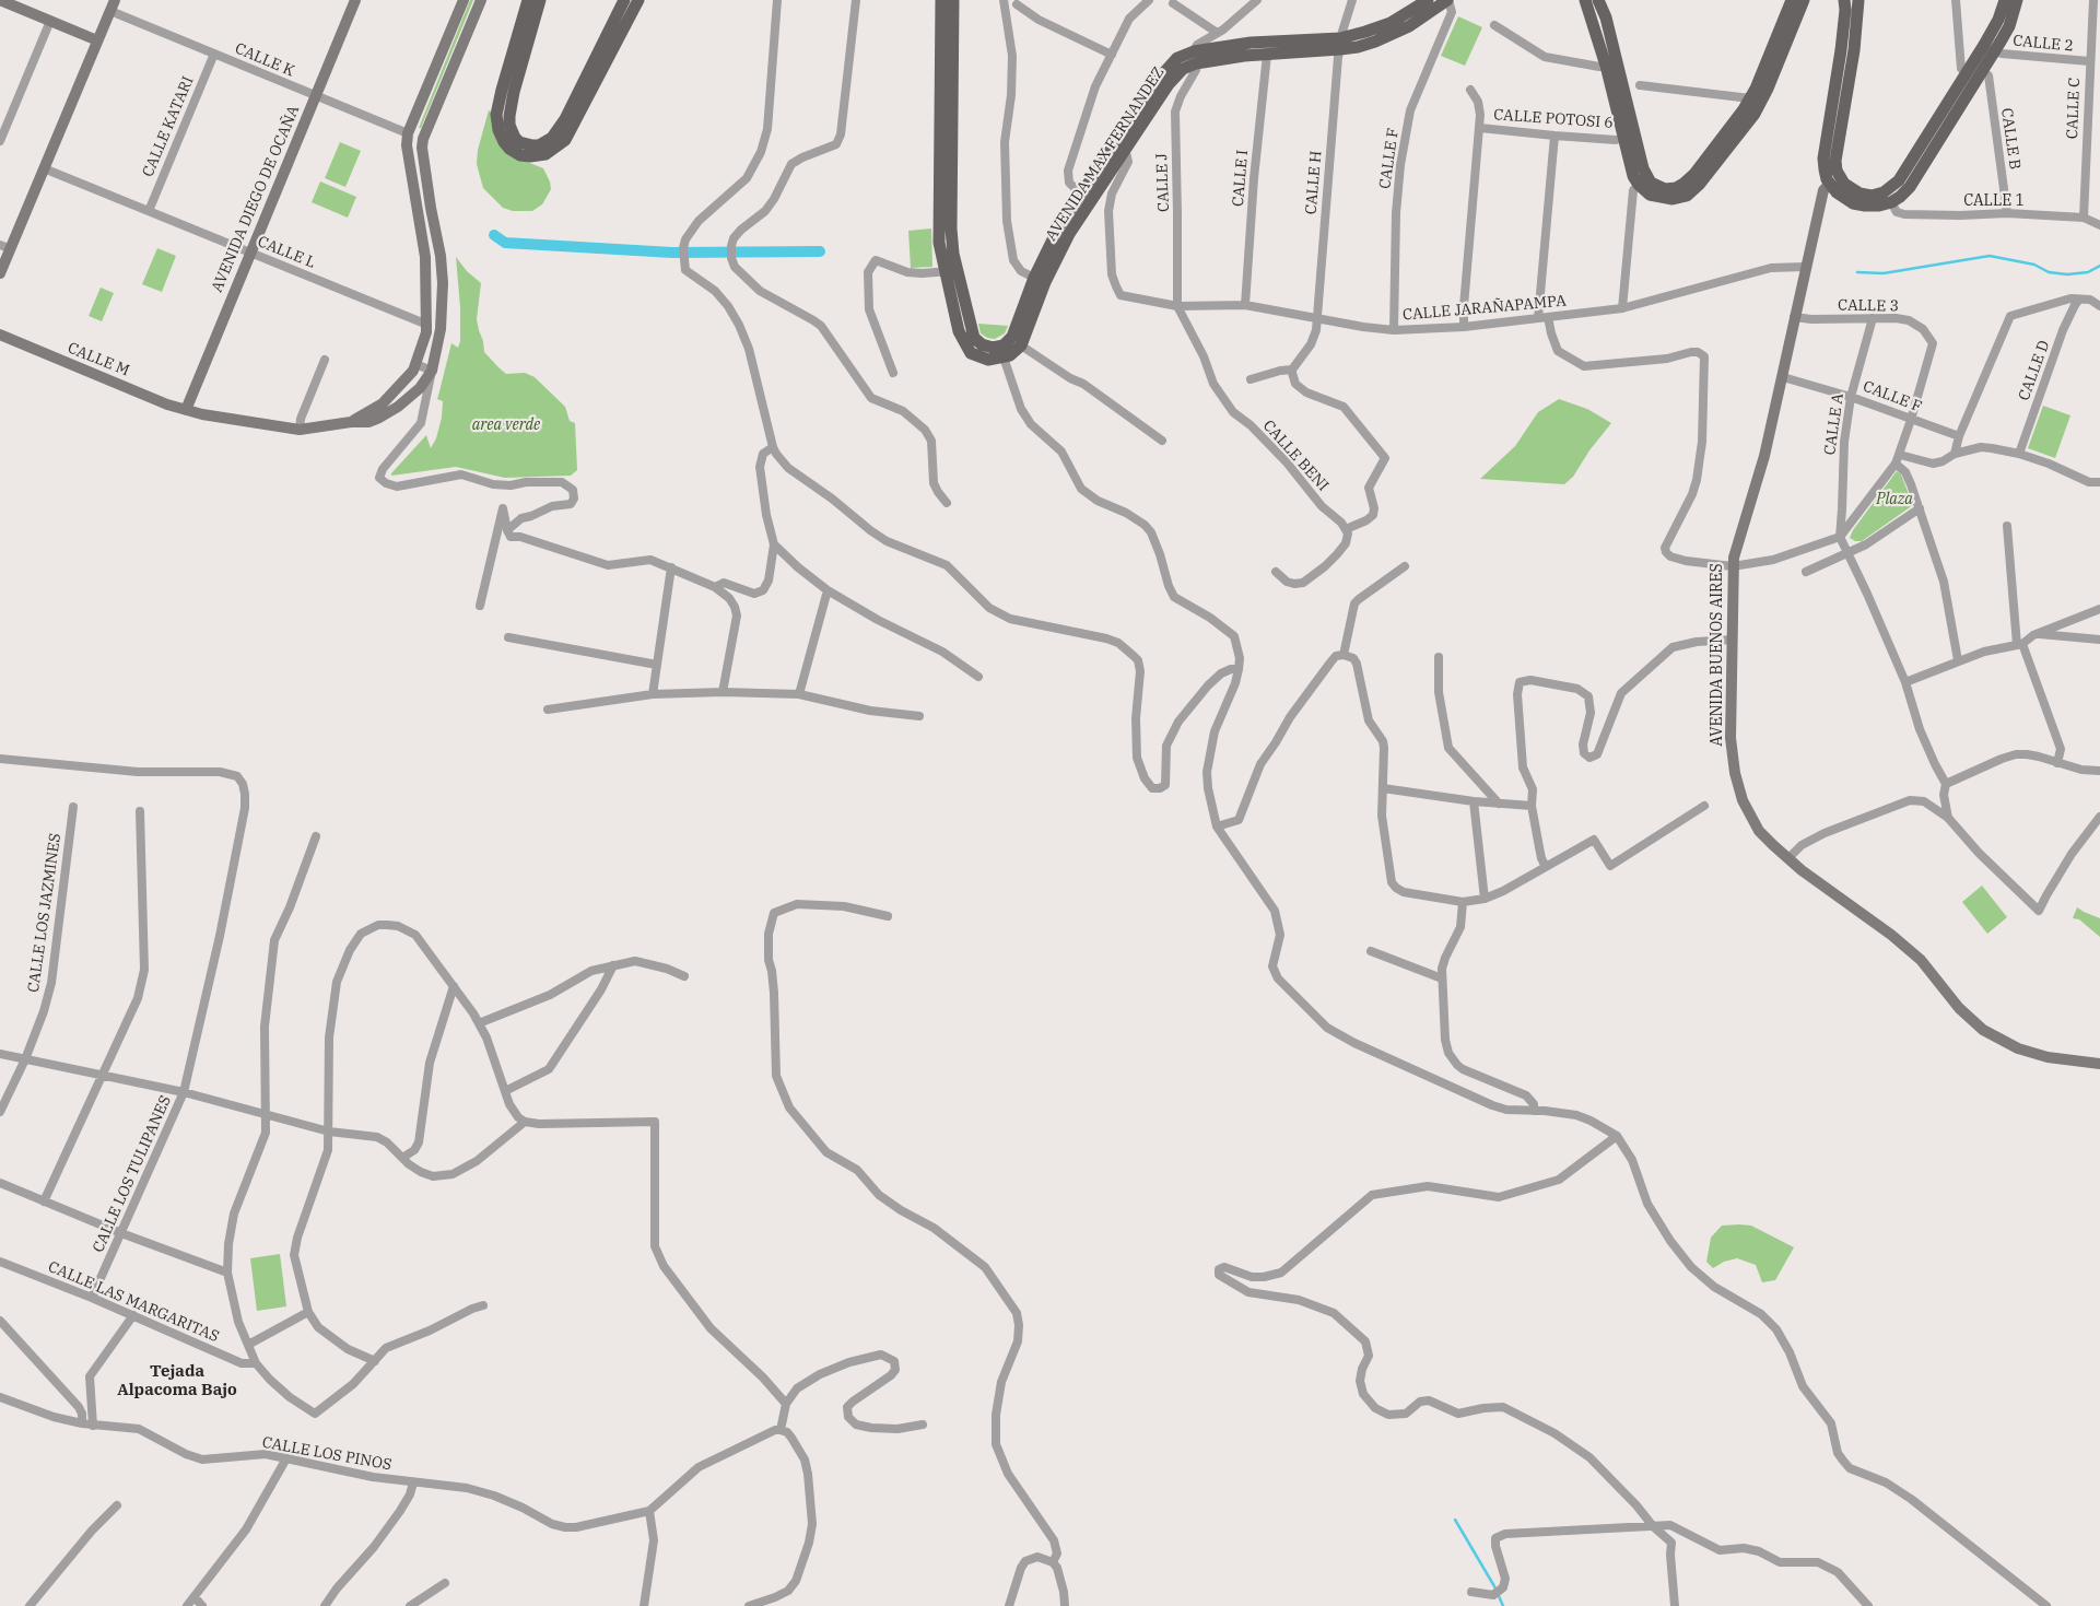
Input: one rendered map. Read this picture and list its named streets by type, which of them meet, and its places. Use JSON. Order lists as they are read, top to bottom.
{
  "streets": {
    "main road": ["AVENIDA MAX FERNANDEZ"],
    "street": [
      "CALLE 2",
      "CALLE K",
      "CALLE C",
      "CALLE POTOSI 6",
      "CALLE KATARI",
      "CALLE B",
      "CALLE F",
      "CALLE I",
      "CALLE J",
      "CALLE H",
      "AVENIDA DIEGO DE OCAÑA",
      "CALLE 1",
      "CALLE L",
      "CALLE 3",
      "CALLE JARAÑAPAMPA",
      "CALLE M",
      "CALLE D",
      "CALLE A",
      "CALLE BENI",
      "AVENIDA BUENOS AIRES",
      "CALLE LOS JAZMINES",
      "CALLE LOS TULIPANES",
      "CALLE LAS MARGARITAS",
      "CALLE LOS PINOS"
    ]
  },
  "crossings": [
    ["CALLE 2", "CALLE C"],
    ["CALLE K", "CALLE KATARI"],
    ["CALLE K", "AVENIDA DIEGO DE OCAÑA"],
    ["CALLE C", "CALLE 1"],
    ["CALLE KATARI", "CALLE L"],
    ["CALLE B", "CALLE 1"],
    ["AVENIDA MAX FERNANDEZ", "CALLE F"],
    ["AVENIDA MAX FERNANDEZ", "CALLE I"],
    ["AVENIDA MAX FERNANDEZ", "CALLE J"],
    ["AVENIDA MAX FERNANDEZ", "CALLE H"],
    ["AVENIDA MAX FERNANDEZ", "CALLE JARAÑAPAMPA"],
    ["CALLE F", "CALLE 3"],
    ["CALLE F", "CALLE JARAÑAPAMPA"],
    ["CALLE F", "CALLE A"],
    ["CALLE F", "AVENIDA BUENOS AIRES"],
    ["CALLE I", "CALLE JARAÑAPAMPA"],
    ["CALLE J", "CALLE JARAÑAPAMPA"],
    ["CALLE J", "CALLE BENI"],
    ["CALLE H", "CALLE JARAÑAPAMPA"],
    ["AVENIDA DIEGO DE OCAÑA", "CALLE L"],
    ["AVENIDA DIEGO DE OCAÑA", "CALLE M"],
    ["CALLE 3", "CALLE A"],
    ["CALLE 3", "AVENIDA BUENOS AIRES"],
    ["CALLE JARAÑAPAMPA", "CALLE BENI"],
    ["CALLE JARAÑAPAMPA", "AVENIDA BUENOS AIRES"],
    ["CALLE LOS TULIPANES", "CALLE LAS MARGARITAS"]
  ],
  "districts": ["Tejada Alpacoma Bajo"],
  "parks": ["area verde", "Plaza"]
}
